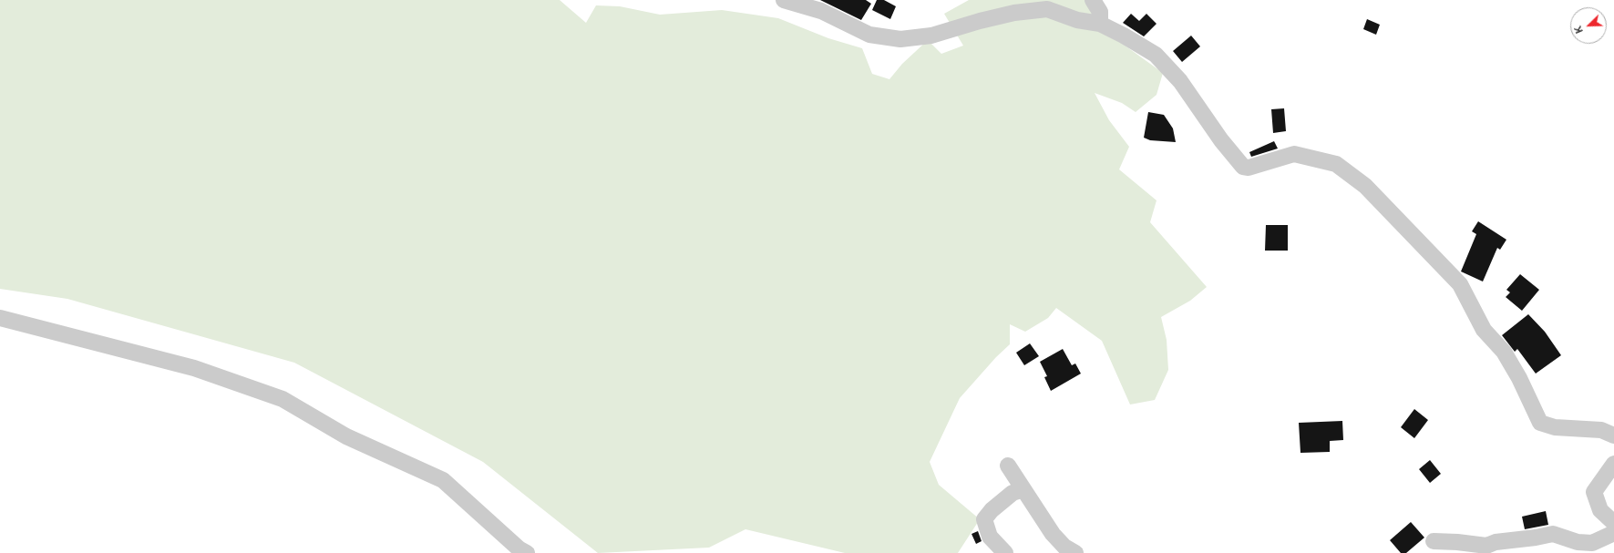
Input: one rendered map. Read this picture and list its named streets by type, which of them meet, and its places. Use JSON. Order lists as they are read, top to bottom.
{
  "north": "bottom left"
}
